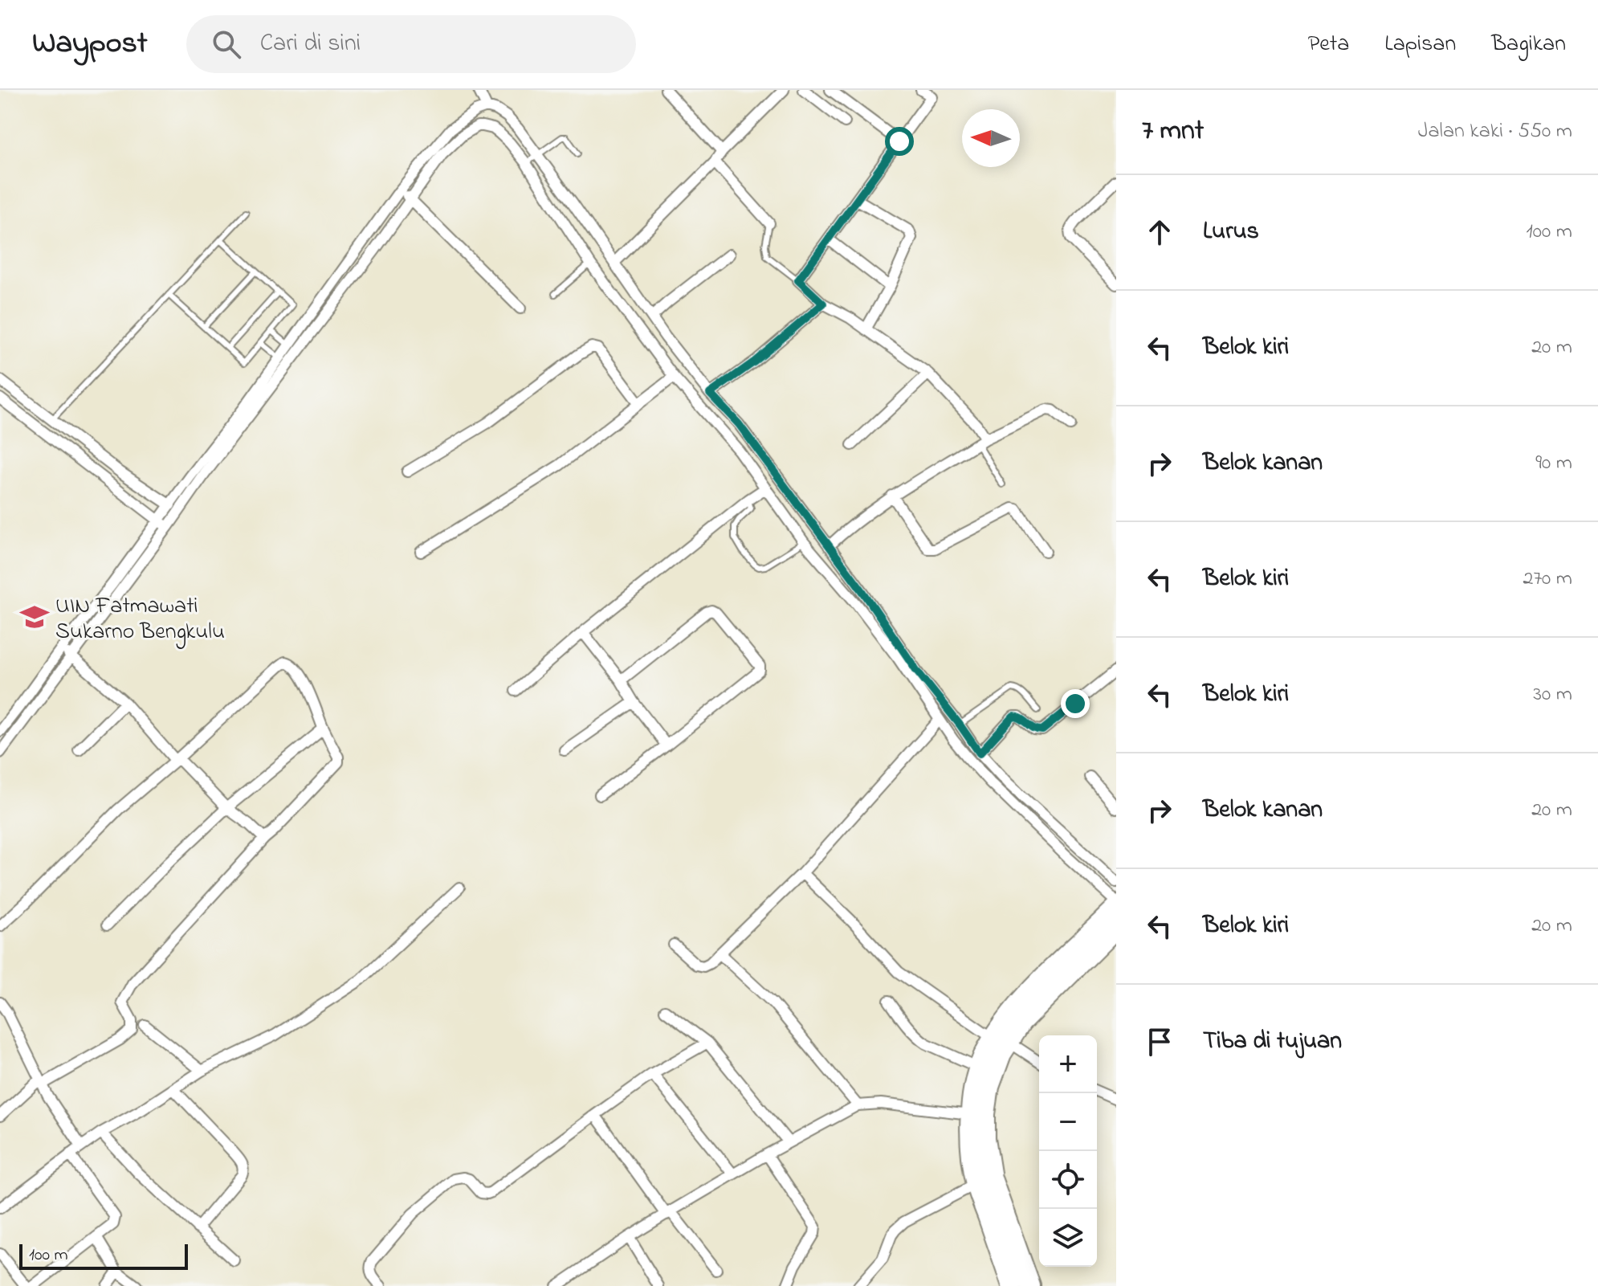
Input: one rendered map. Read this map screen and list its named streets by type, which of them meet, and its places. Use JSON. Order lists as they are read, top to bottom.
{
  "places": {
    "school or university": ["UIN Fatmawati Sukarno Bengkulu"]
  },
  "scale_bar": "100 m",
  "north": "left",
  "page": {
    "header": "Waypost",
    "search": "Cari di sini",
    "nav": ["Peta", "Lapisan", "Bagikan"],
    "heading": ["7 mnt", "Jalan kaki · 550 m"],
    "list": [
      ["Lurus", "100 m"],
      ["Belok kiri", "20 m"],
      ["Belok kanan", "90 m"],
      ["Belok kiri", "270 m"],
      ["Belok kiri", "30 m"],
      ["Belok kanan", "20 m"],
      ["Belok kiri", "20 m"],
      "Tiba di tujuan"
    ],
    "map_buttons": ["+", "−"],
    "scale": "100 m"
  }
}
